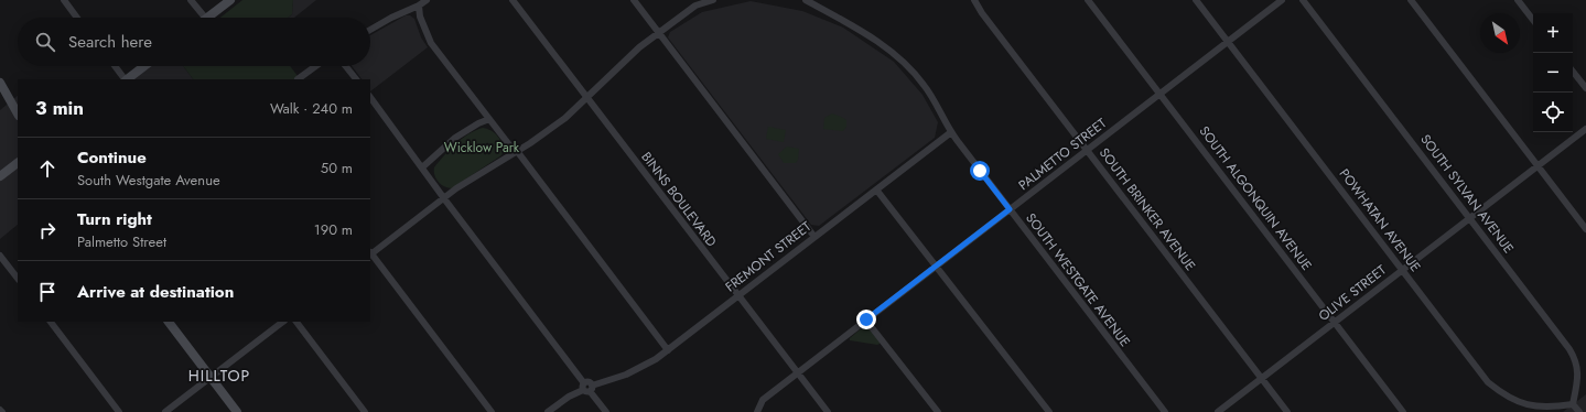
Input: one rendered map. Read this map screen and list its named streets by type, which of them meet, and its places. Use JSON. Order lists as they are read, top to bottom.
{
  "streets": {
    "street": [
      "PALMETTO STREET",
      "SOUTH SYLVAN AVENUE",
      "SOUTH ALGONQUIN AVENUE",
      "BINNS BOULEVARD",
      "SOUTH BRINKER AVENUE",
      "POWHATAN AVENUE",
      "FREMONT STREET",
      "SOUTH WESTGATE AVENUE",
      "OLIVE STREET"
    ]
  },
  "crossings": [
    ["PALMETTO STREET", "SOUTH ALGONQUIN AVENUE"],
    ["PALMETTO STREET", "BINNS BOULEVARD"],
    ["PALMETTO STREET", "SOUTH BRINKER AVENUE"],
    ["PALMETTO STREET", "POWHATAN AVENUE"],
    ["PALMETTO STREET", "SOUTH WESTGATE AVENUE"],
    ["SOUTH SYLVAN AVENUE", "POWHATAN AVENUE"],
    ["SOUTH SYLVAN AVENUE", "OLIVE STREET"],
    ["SOUTH ALGONQUIN AVENUE", "OLIVE STREET"],
    ["BINNS BOULEVARD", "FREMONT STREET"],
    ["SOUTH BRINKER AVENUE", "OLIVE STREET"],
    ["POWHATAN AVENUE", "OLIVE STREET"],
    ["FREMONT STREET", "SOUTH WESTGATE AVENUE"]
  ],
  "districts": ["HILLTOP"],
  "parks": ["Wicklow Park"],
  "north": "bottom right",
  "page": {
    "map_buttons": ["+", "−"],
    "search": "Search here",
    "heading": ["3 min", "Walk · 240 m"],
    "list": [
      ["Continue", "South Westgate Avenue", "50 m"],
      ["Turn right", "Palmetto Street", "190 m"],
      "Arrive at destination"
    ]
  }
}
